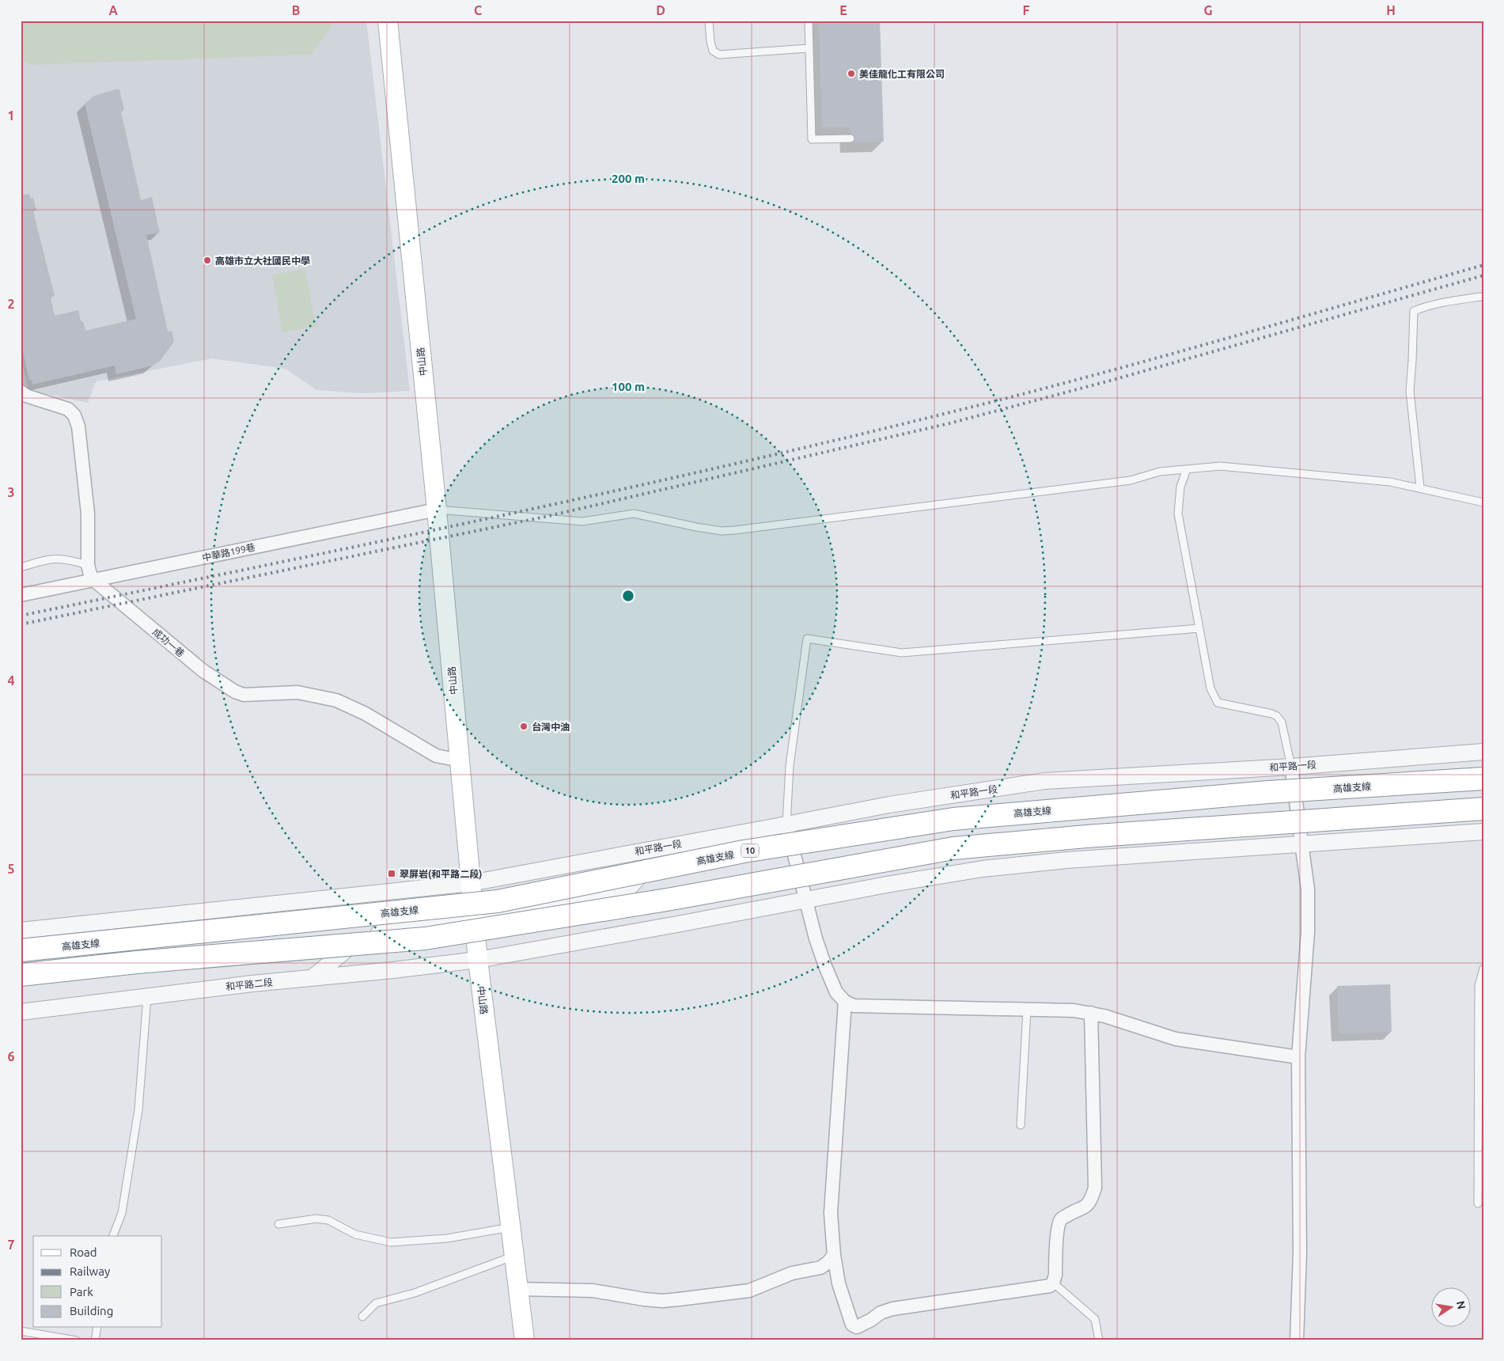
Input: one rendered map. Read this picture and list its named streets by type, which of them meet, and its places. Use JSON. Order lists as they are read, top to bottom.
{
  "streets": {
    "highway": ["高雄支線", "10"],
    "main road": ["中山路"],
    "street": [
      "中華路199巷",
      "成功一巷",
      "和平路一段",
      "和平路二段"
    ]
  },
  "crossings": [
    ["中山路", "中華路199巷"],
    ["中山路", "成功一巷"],
    ["中山路", "和平路一段"],
    ["中山路", "和平路二段"],
    ["中華路199巷", "成功一巷"]
  ],
  "places": {
    "other": ["美佳龍化工有限公司", "高雄市立大社國民中學", "台灣中油"],
    "transit": ["翠屏岩(和平路二段)"]
  },
  "legend": [
    "Road",
    "Railway",
    "Park",
    "Building"
  ],
  "north": "right",
  "grid": {
    "columns": [
      "A",
      "B",
      "C",
      "D",
      "E",
      "F",
      "G",
      "H"
    ],
    "rows": [
      "1",
      "2",
      "3",
      "4",
      "5",
      "6",
      "7"
    ]
  },
  "rings": ["200 m", "100 m"]
}
